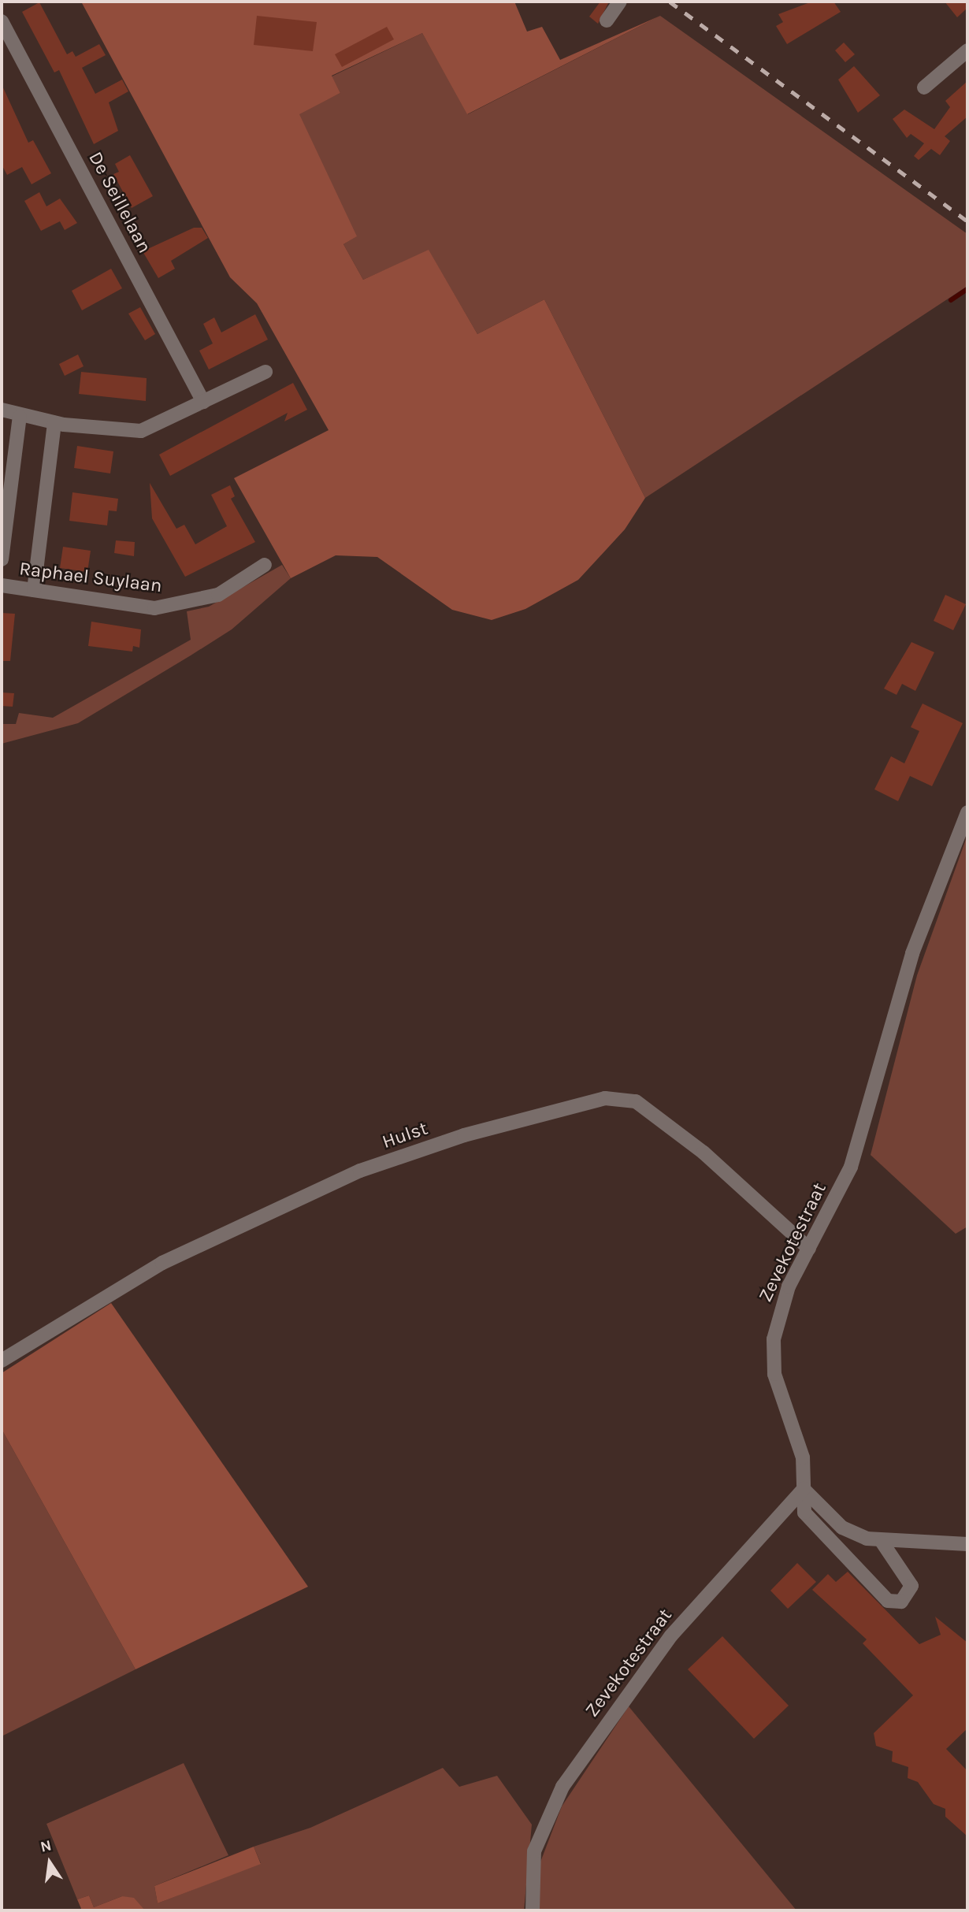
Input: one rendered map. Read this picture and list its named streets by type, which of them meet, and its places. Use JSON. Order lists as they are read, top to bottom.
{
  "streets": {
    "street": [
      "De Seillelaan",
      "Raphael Suylaan",
      "Hulst",
      "Zevekotestraat"
    ]
  },
  "crossings": [
    ["Hulst", "Zevekotestraat"]
  ],
  "north": "top"
}
